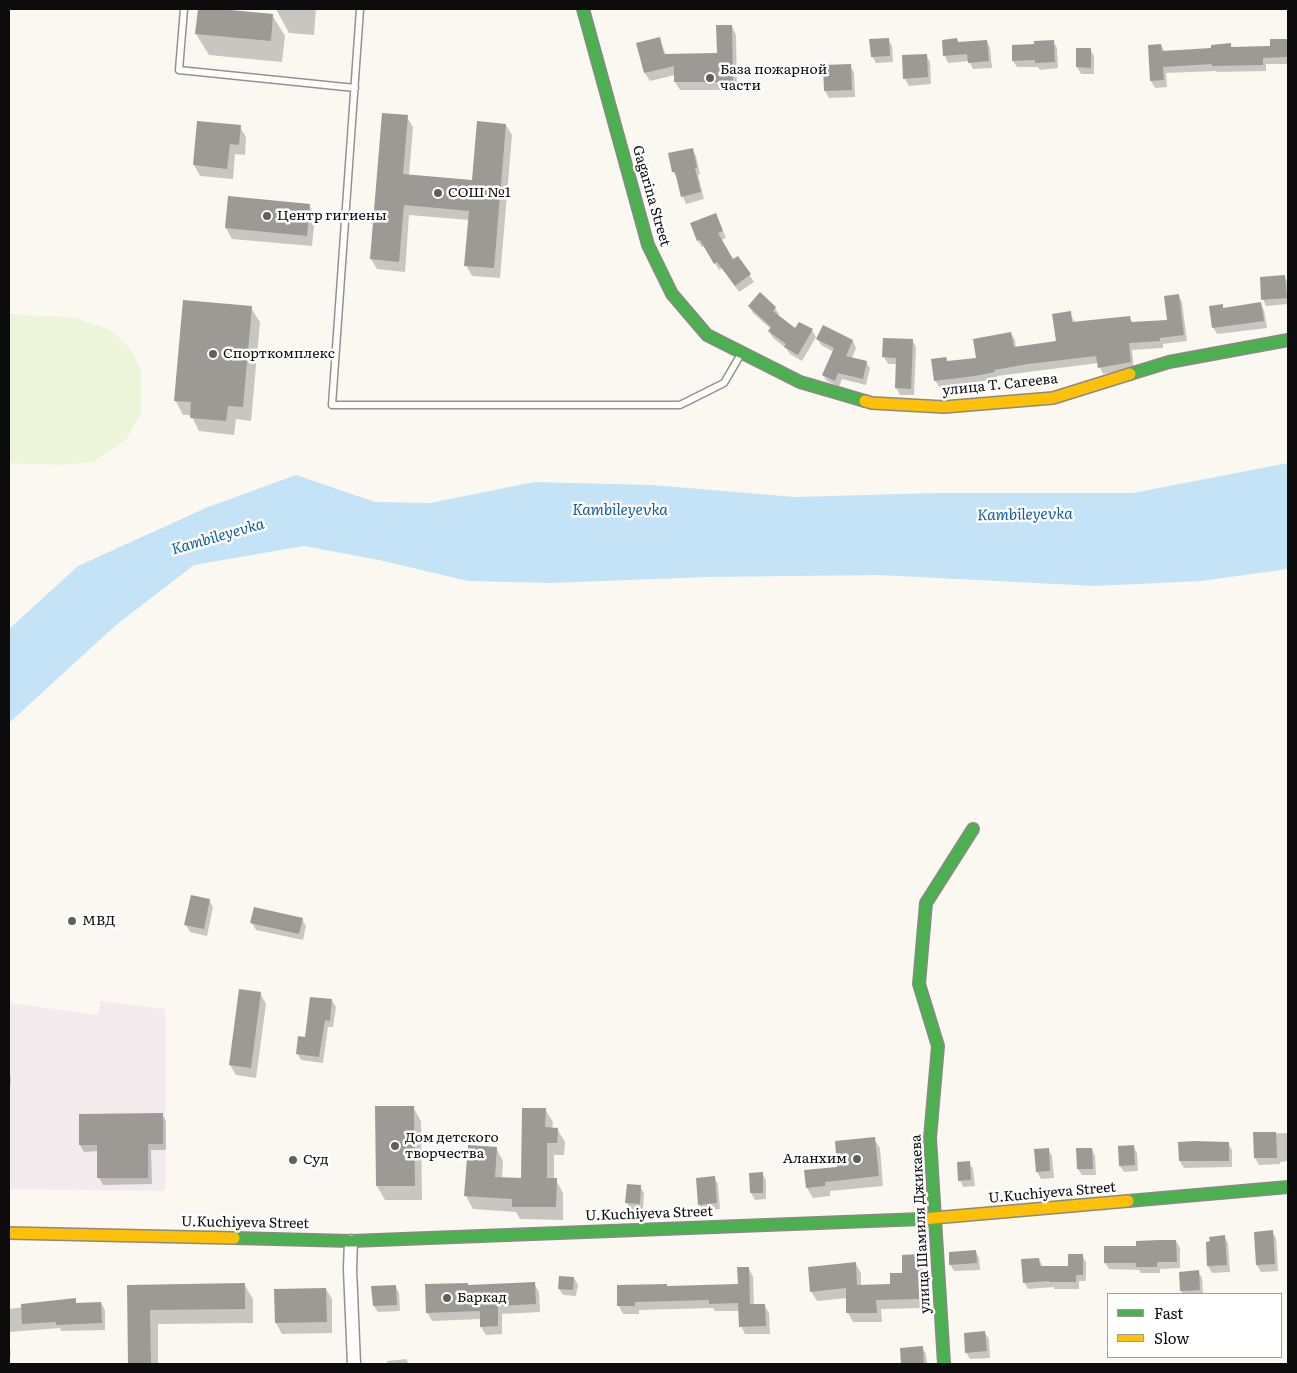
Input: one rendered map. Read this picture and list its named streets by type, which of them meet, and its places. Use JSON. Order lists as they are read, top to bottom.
{
  "streets": {
    "street": [
      "Gagarina Street",
      "улица Т. Сагеева",
      "U.Kuchiyeva Street",
      "улица Шамиля Джикаева"
    ]
  },
  "crossings": [
    ["Gagarina Street", "улица Т. Сагеева"],
    ["U.Kuchiyeva Street", "улица Шамиля Джикаева"]
  ],
  "water": ["Kambileyevka"],
  "places": [
    "База пожарной части",
    "СОШ №1",
    "Центр гигиены",
    "Спорткомплекс",
    "МВД",
    "Дом детского творчества",
    "Аланхим",
    "Суд",
    "Баркад"
  ],
  "legend": ["Fast", "Slow"]
}
